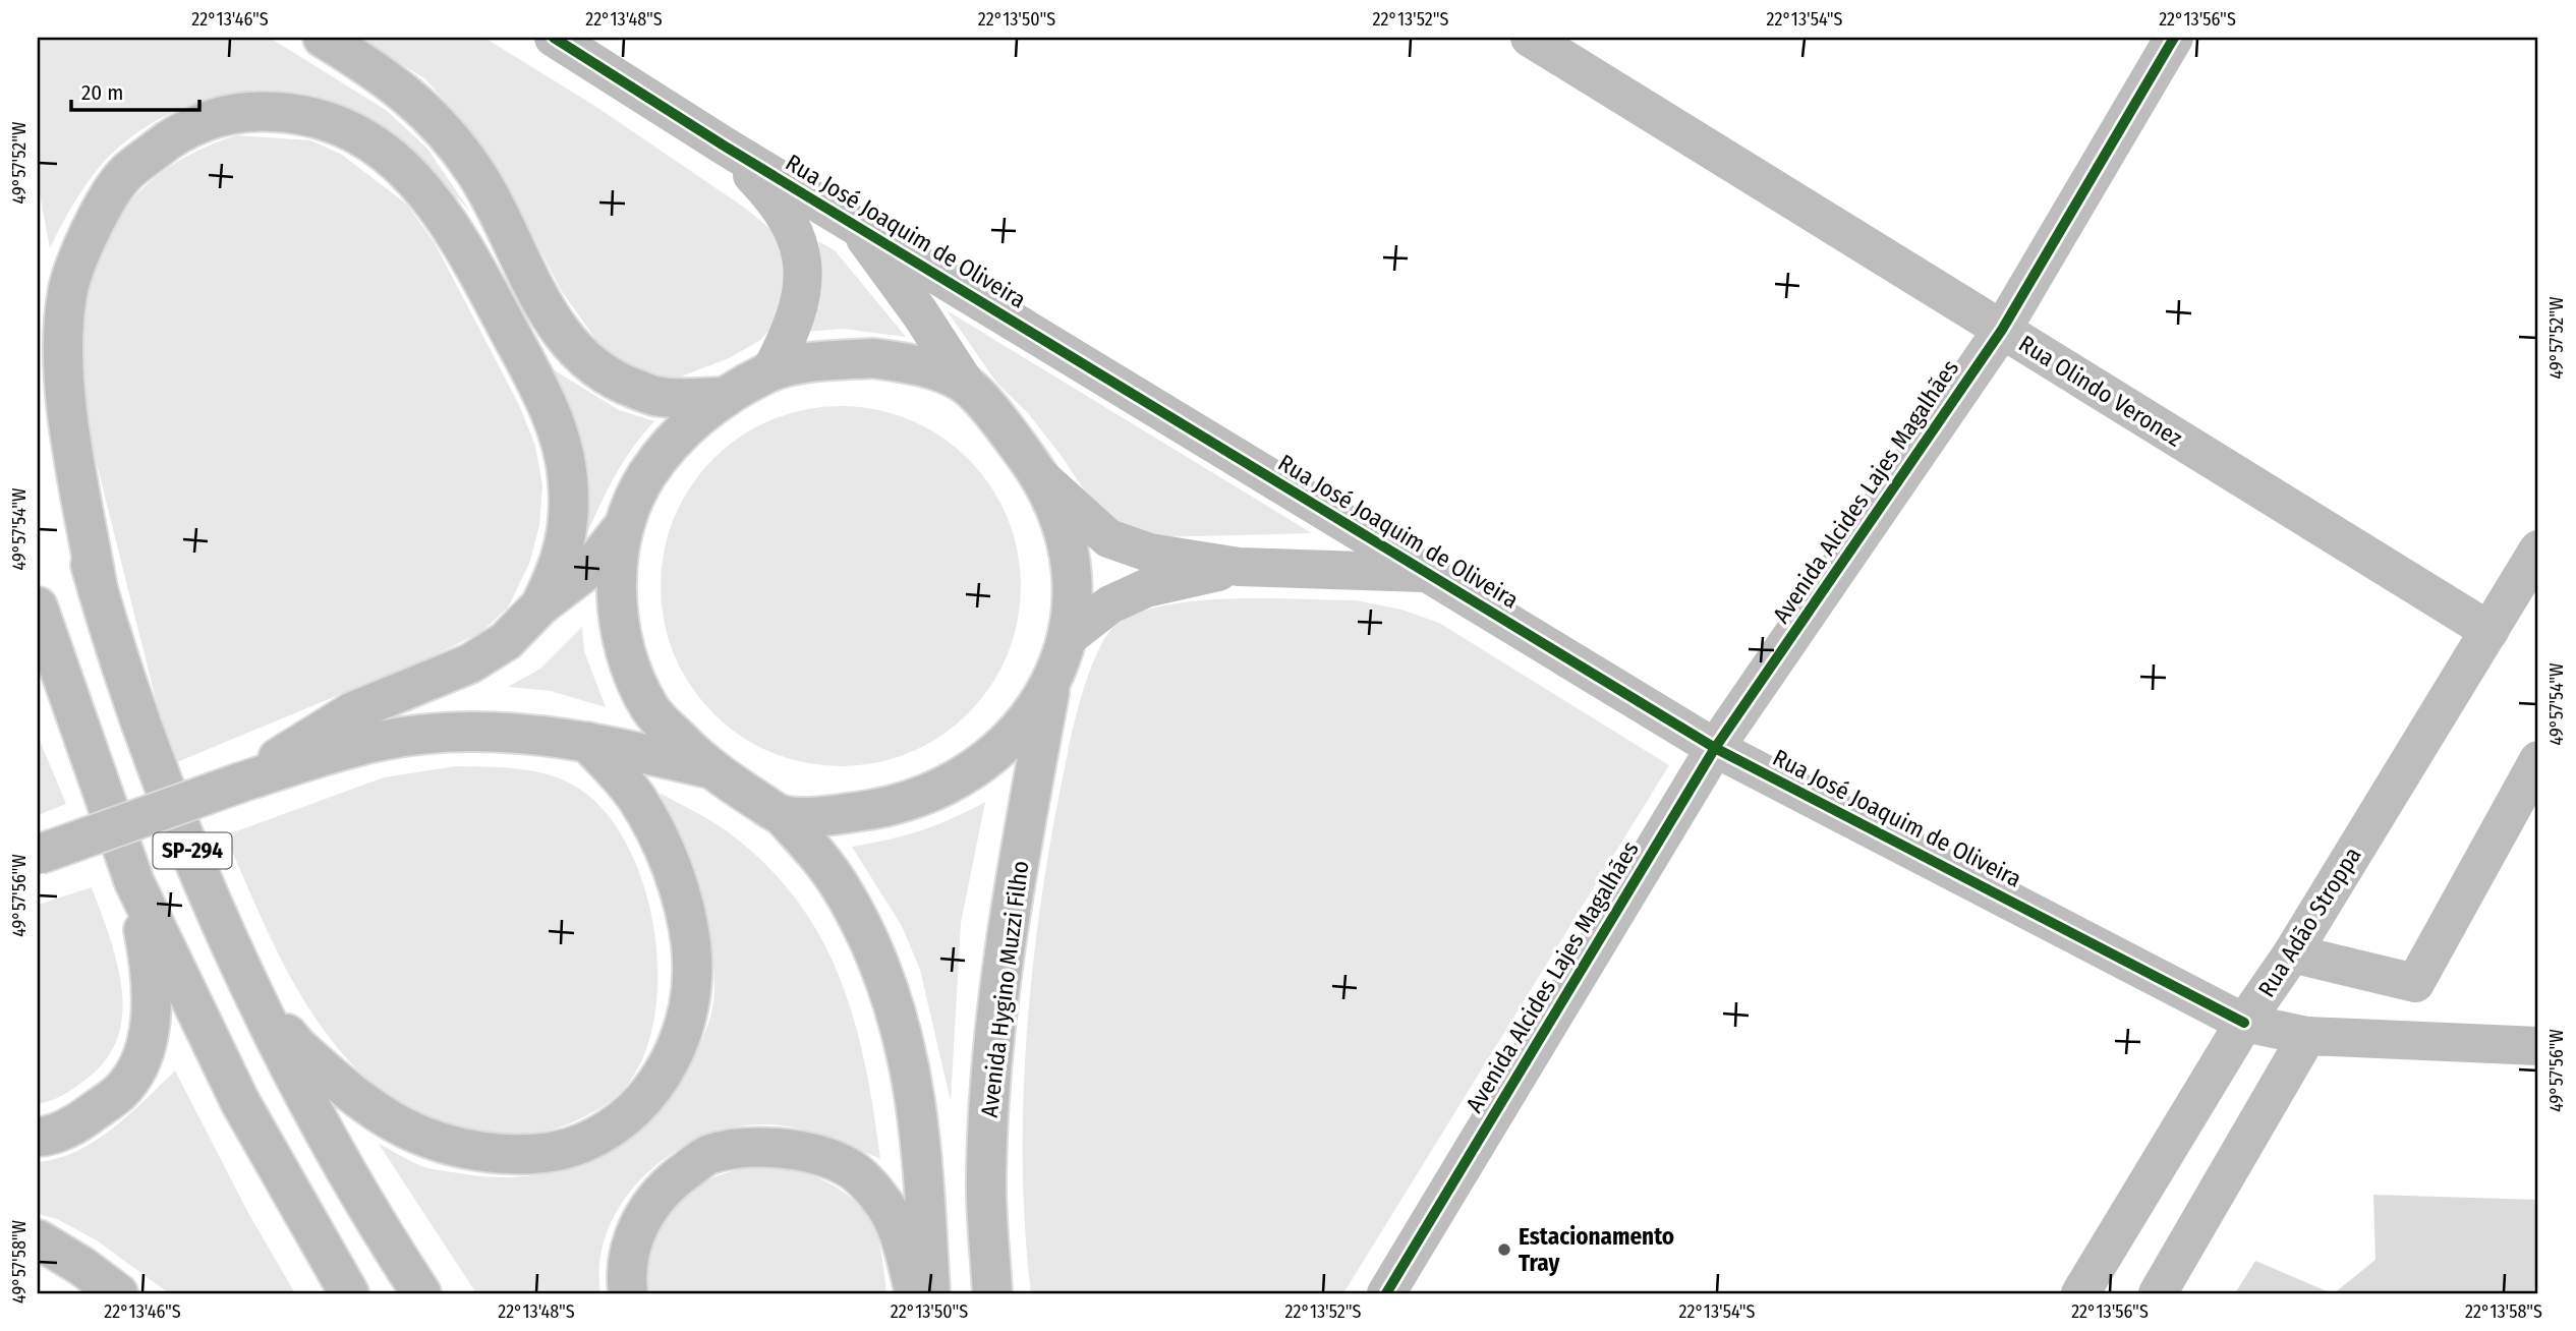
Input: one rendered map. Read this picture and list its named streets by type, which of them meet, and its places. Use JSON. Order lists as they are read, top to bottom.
{
  "streets": {
    "main road": [
      "Rua José Joaquim de Oliveira",
      "Rua Olindo Veronez",
      "Avenida Alcides Lajes Magalhães",
      "SP-294",
      "Rua Adão Stroppa",
      "Avenida Hygino Muzzi Filho"
    ]
  },
  "crossings": [
    ["Rua José Joaquim de Oliveira", "Avenida Alcides Lajes Magalhães"],
    ["Rua José Joaquim de Oliveira", "Rua Adão Stroppa"],
    ["Rua Olindo Veronez", "Avenida Alcides Lajes Magalhães"],
    ["Rua Olindo Veronez", "Rua Adão Stroppa"]
  ],
  "places": ["Estacionamento Tray"],
  "scale_bar": "20 m",
  "coordinates": [
    "22°13'46\"S",
    "22°13'48\"S",
    "22°13'50\"S",
    "22°13'52\"S",
    "22°13'54\"S",
    "22°13'56\"S",
    "49°57'52\"W",
    "49°57'54\"W",
    "49°57'56\"W",
    "49°57'58\"W",
    "22°13'58\"S"
  ]
}
